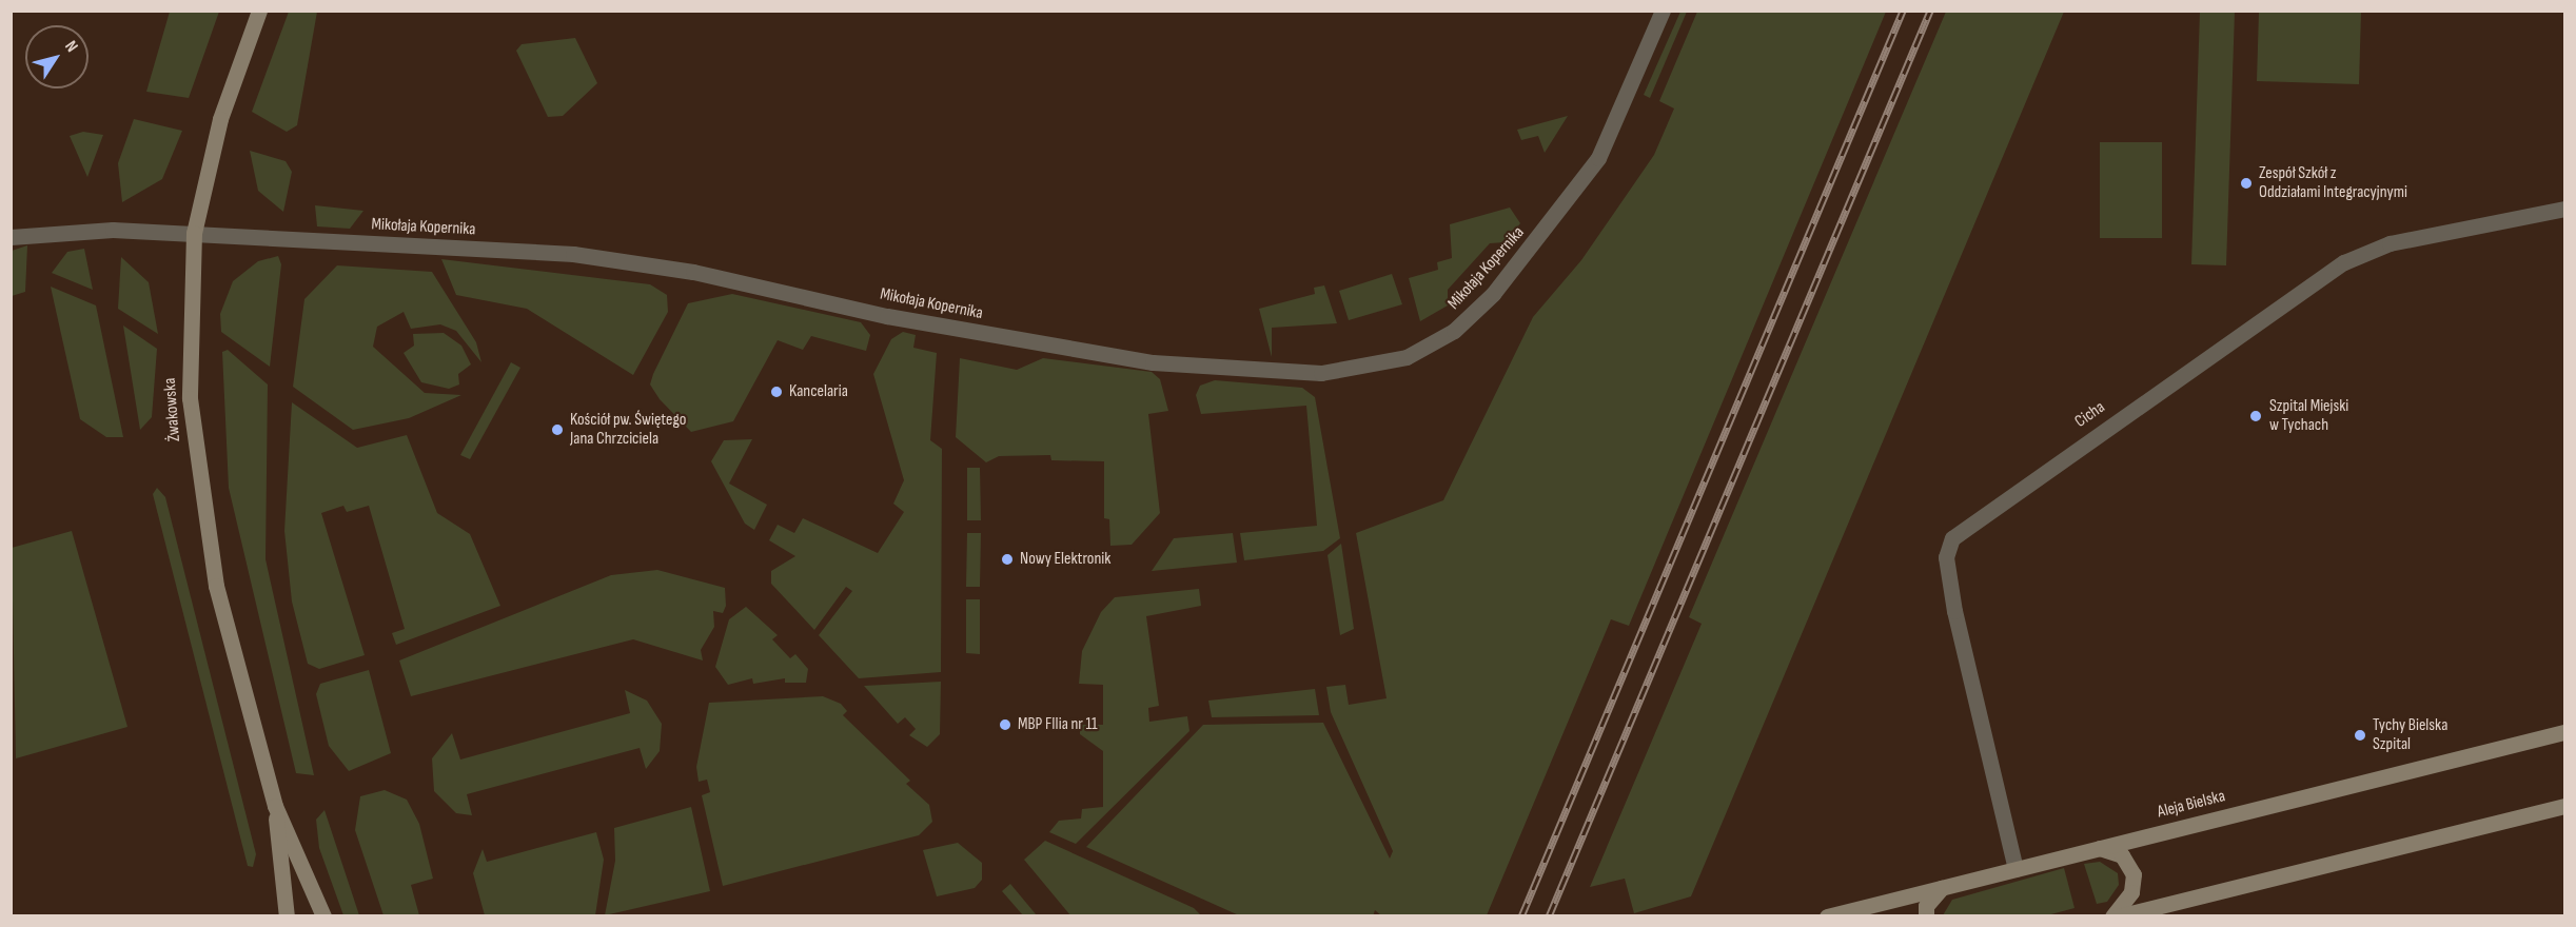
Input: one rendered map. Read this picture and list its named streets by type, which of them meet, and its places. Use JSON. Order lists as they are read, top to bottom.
{
  "streets": {
    "main road": ["Żwakowska", "Aleja Bielska"],
    "street": ["Mikołaja Kopernika", "Cicha"]
  },
  "crossings": [
    ["Mikołaja Kopernika", "Żwakowska"],
    ["Cicha", "Aleja Bielska"]
  ],
  "places": [
    "Zespół Szkół z Oddziałami Integracyjnymi",
    "Kancelaria",
    "Szpital Miejski w Tychach",
    "Kościół pw. Świętego Jana Chrzciciela",
    "Nowy Elektronik",
    "MBP FIlia nr 11",
    "Tychy Bielska Szpital"
  ],
  "north": "top right"
}
